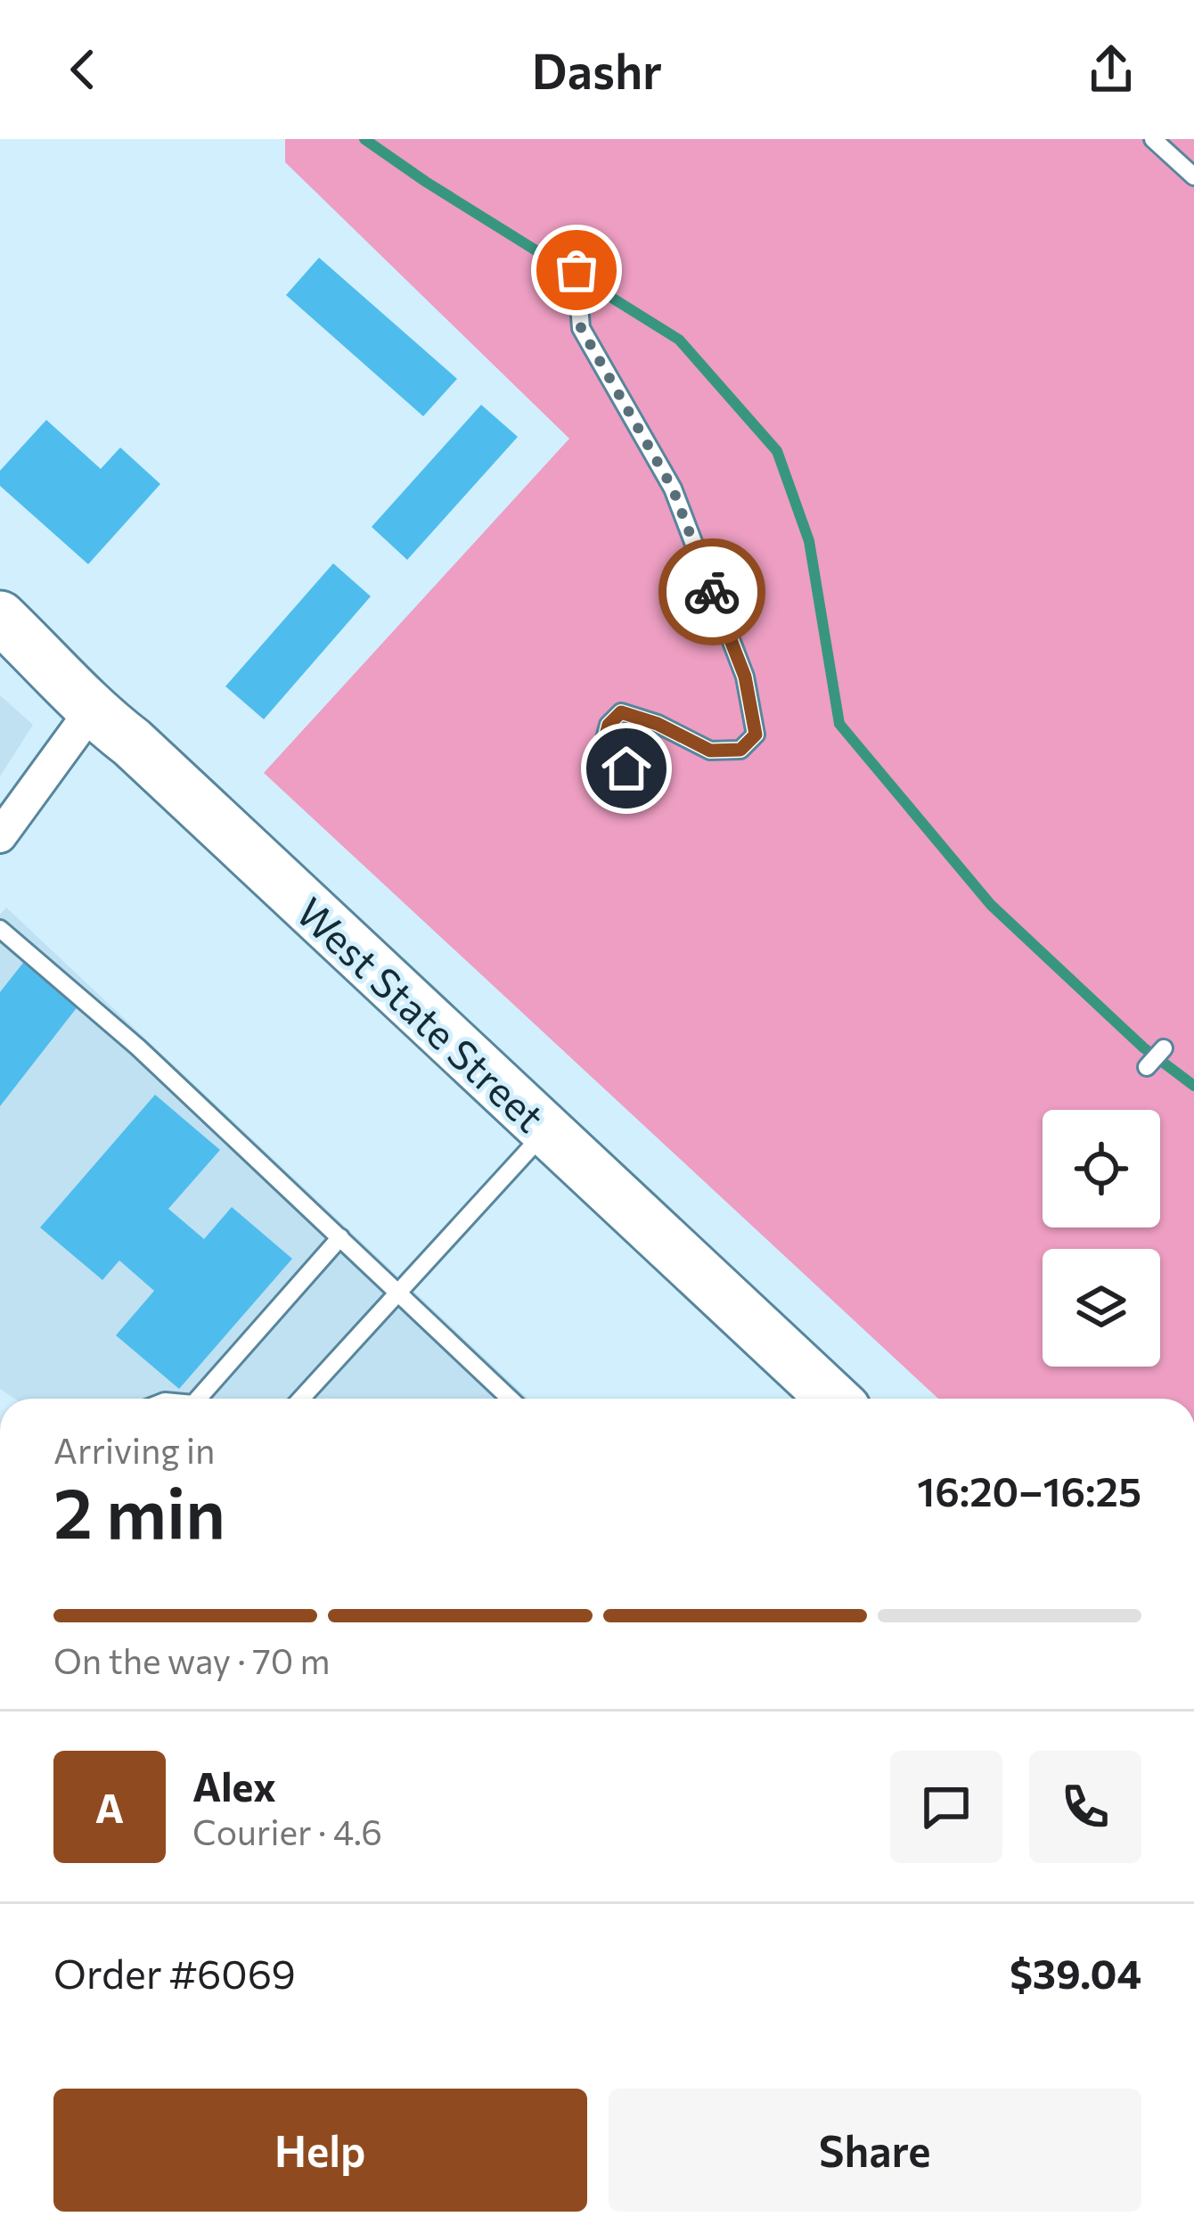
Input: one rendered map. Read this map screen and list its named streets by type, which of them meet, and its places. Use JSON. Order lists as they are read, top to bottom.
{
  "streets": {
    "main road": ["West State Street"]
  },
  "page": {
    "header": "Dashr",
    "heading": ["2 min", "Arriving in", "16:20–16:25"],
    "panel": [
      "Alex",
      "Courier · 4.6",
      "Order #6069",
      "$39.04"
    ],
    "bar": "On the way · 70 m",
    "round": "A",
    "buttons": ["Help", "Share"]
  }
}
